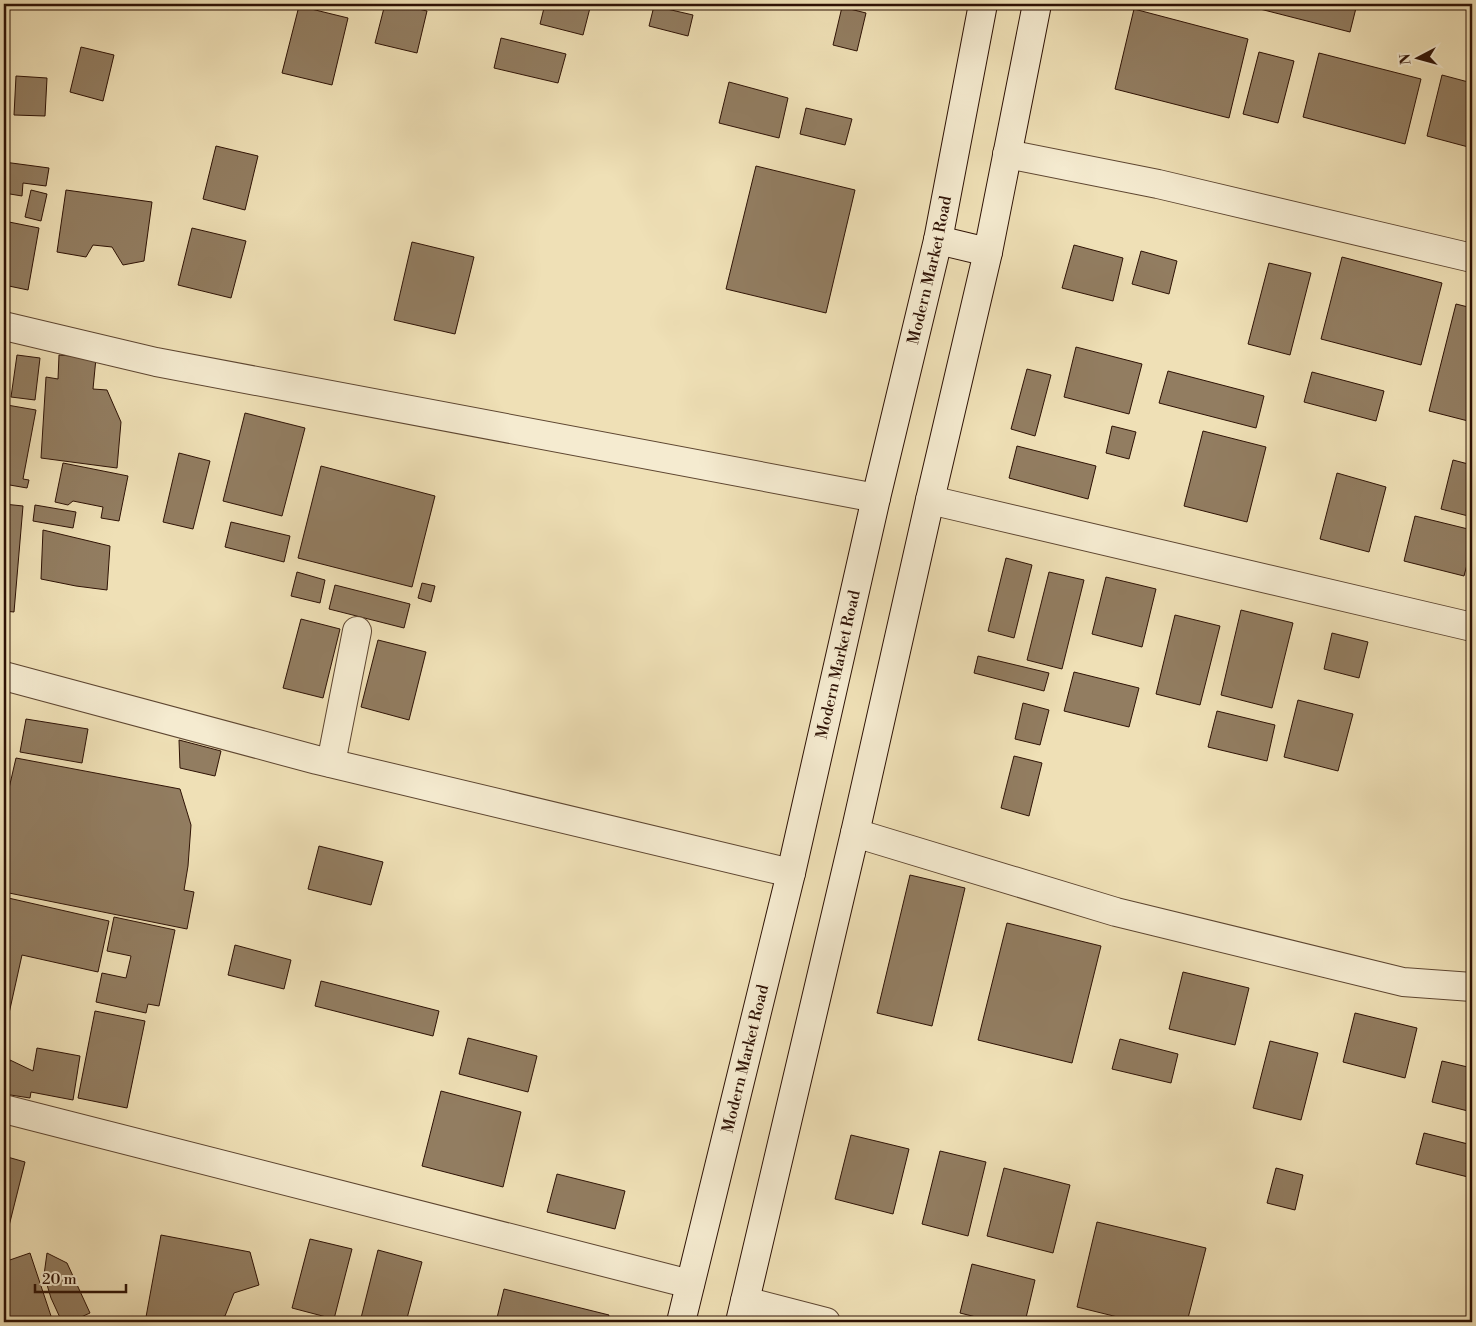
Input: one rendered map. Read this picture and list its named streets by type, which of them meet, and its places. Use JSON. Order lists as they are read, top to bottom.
{
  "streets": {
    "street": ["Modern Market Road"]
  },
  "scale_bar": "20 m",
  "north": "left"
}
